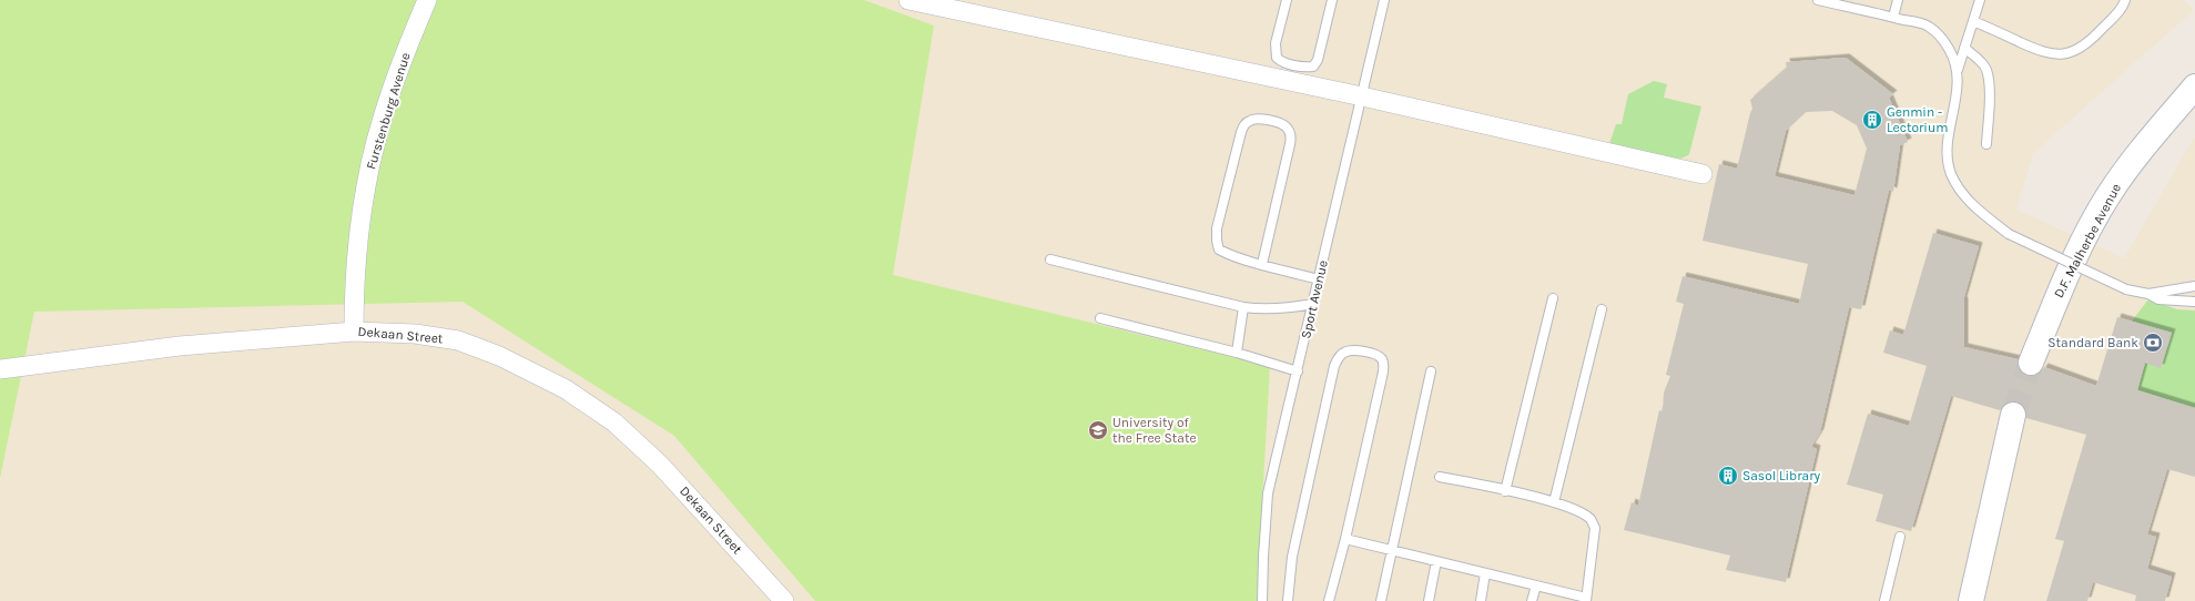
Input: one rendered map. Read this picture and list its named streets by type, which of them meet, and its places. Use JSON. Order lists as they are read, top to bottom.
{
  "streets": {
    "street": ["Furstenburg Avenue", "D.F. Malherbe Avenue", "Dekaan Street"],
    "lane": ["Sport Avenue"]
  },
  "crossings": [
    ["Furstenburg Avenue", "Dekaan Street"]
  ],
  "places": {
    "building": ["Genmin - Lectorium", "Sasol Library"],
    "bank": ["Standard Bank"],
    "school or university": ["University of the Free State"]
  }
}
